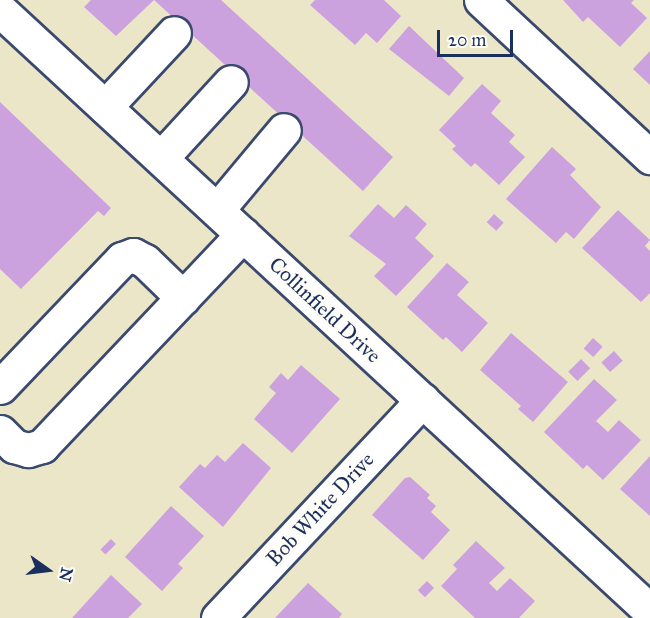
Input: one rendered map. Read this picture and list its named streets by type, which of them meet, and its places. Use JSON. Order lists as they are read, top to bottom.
{
  "streets": {
    "street": ["Collinfield Drive", "Bob White Drive"]
  },
  "crossings": [
    ["Collinfield Drive", "Bob White Drive"]
  ],
  "scale_bar": "20 m",
  "north": "right"
}
